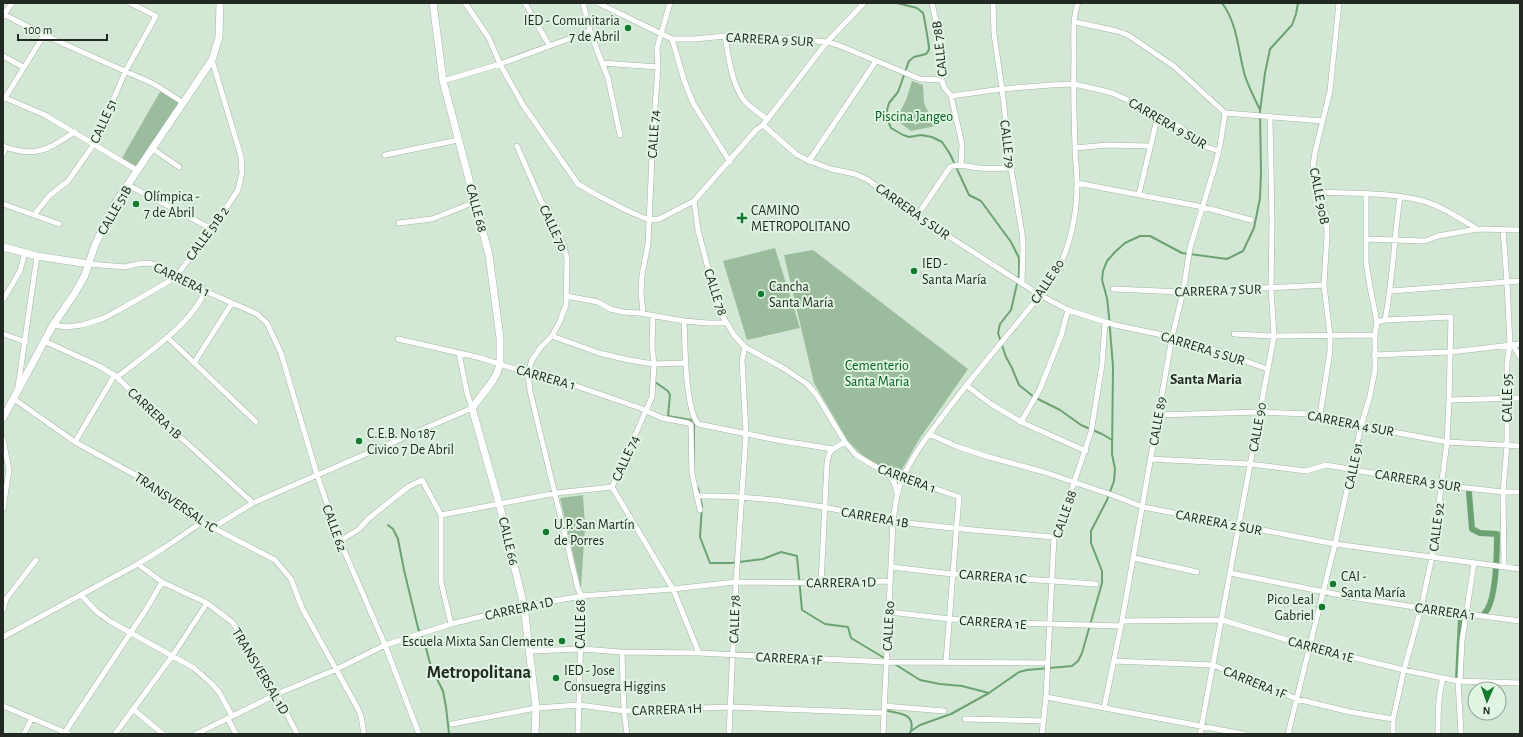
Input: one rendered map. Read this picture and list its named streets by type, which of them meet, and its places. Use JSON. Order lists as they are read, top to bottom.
{
  "streets": {
    "street": [
      "CARRERA 9 SUR",
      "CALLE 78B",
      "CALLE 51",
      "CALLE 74",
      "CALLE 79",
      "CALLE 90B",
      "CALLE 68",
      "CALLE 51B",
      "CARRERA 5 SUR",
      "CALLE 70",
      "CALLE 51B 2",
      "CARRERA 1",
      "CALLE 80",
      "CARRERA 7 SUR",
      "CALLE 78",
      "CALLE 95",
      "CARRERA 1B",
      "CALLE 89",
      "CARRERA 4 SUR",
      "CALLE 90",
      "CALLE 91",
      "CARRERA 3 SUR",
      "TRANSVERSAL 1C",
      "CALLE 88",
      "CARRERA 2 SUR",
      "CALLE 92",
      "CALLE 62",
      "CALLE 66",
      "CARRERA 1C",
      "CARRERA 1D",
      "CARRERA 1E",
      "CARRERA 1F",
      "TRANSVERSAL 1D",
      "CARRERA 1H"
    ]
  },
  "crossings": [
    ["CARRERA 9 SUR", "CALLE 78B"],
    ["CARRERA 9 SUR", "CALLE 74"],
    ["CARRERA 9 SUR", "CALLE 79"],
    ["CARRERA 9 SUR", "CALLE 80"],
    ["CARRERA 9 SUR", "CALLE 89"],
    ["CALLE 74", "CARRERA 1"],
    ["CALLE 74", "CARRERA 1D"],
    ["CALLE 74", "CARRERA 1F"],
    ["CALLE 79", "CARRERA 5 SUR"],
    ["CALLE 90B", "CARRERA 7 SUR"],
    ["CALLE 90B", "CARRERA 4 SUR"],
    ["CALLE 68", "CALLE 70"],
    ["CALLE 68", "CARRERA 1"],
    ["CALLE 68", "CALLE 66"],
    ["CALLE 68", "CARRERA 1D"],
    ["CALLE 68", "CARRERA 1F"],
    ["CALLE 68", "CARRERA 1H"],
    ["CALLE 51B", "CALLE 51B 2"],
    ["CALLE 51B", "CARRERA 1"],
    ["CALLE 51B", "CARRERA 1B"],
    ["CALLE 51B", "TRANSVERSAL 1C"],
    ["CARRERA 5 SUR", "CALLE 80"],
    ["CARRERA 5 SUR", "CALLE 89"],
    ["CARRERA 5 SUR", "CALLE 90"],
    ["CARRERA 5 SUR", "CALLE 88"],
    ["CALLE 51B 2", "CARRERA 1"],
    ["CARRERA 1", "CALLE 80"],
    ["CARRERA 1", "CALLE 78"],
    ["CARRERA 1", "CARRERA 1B"],
    ["CARRERA 1", "CALLE 90"],
    ["CARRERA 1", "CALLE 91"],
    ["CARRERA 1", "CALLE 92"],
    ["CARRERA 1", "CALLE 62"],
    ["CARRERA 1", "CALLE 66"],
    ["CALLE 80", "CARRERA 1B"],
    ["CALLE 80", "CARRERA 2 SUR"],
    ["CALLE 80", "CARRERA 1C"],
    ["CALLE 80", "CARRERA 1D"],
    ["CALLE 80", "CARRERA 1E"],
    ["CALLE 80", "CARRERA 1F"],
    ["CALLE 80", "CARRERA 1H"],
    ["CARRERA 7 SUR", "CALLE 89"],
    ["CARRERA 7 SUR", "CALLE 90"],
    ["CALLE 78", "CARRERA 1B"],
    ["CALLE 78", "CARRERA 1D"],
    ["CALLE 78", "CARRERA 1F"],
    ["CALLE 78", "CARRERA 1H"],
    ["CALLE 95", "CARRERA 4 SUR"],
    ["CALLE 95", "CARRERA 3 SUR"],
    ["CALLE 95", "CARRERA 2 SUR"],
    ["CARRERA 1B", "CALLE 88"],
    ["CALLE 89", "CARRERA 4 SUR"],
    ["CALLE 89", "CARRERA 3 SUR"],
    ["CALLE 89", "CARRERA 2 SUR"],
    ["CALLE 89", "CARRERA 1E"],
    ["CALLE 89", "CARRERA 1F"],
    ["CARRERA 4 SUR", "CALLE 90"],
    ["CARRERA 4 SUR", "CALLE 91"],
    ["CARRERA 4 SUR", "CALLE 92"],
    ["CALLE 90", "CARRERA 3 SUR"],
    ["CALLE 90", "CARRERA 2 SUR"],
    ["CALLE 90", "CARRERA 1E"],
    ["CALLE 90", "CARRERA 1F"],
    ["CALLE 91", "CARRERA 3 SUR"],
    ["CALLE 91", "CARRERA 2 SUR"],
    ["CALLE 91", "CARRERA 1E"],
    ["CALLE 91", "CARRERA 1F"],
    ["CARRERA 3 SUR", "CALLE 92"],
    ["TRANSVERSAL 1C", "CARRERA 1D"],
    ["CALLE 88", "CARRERA 2 SUR"],
    ["CALLE 88", "CARRERA 1C"],
    ["CALLE 88", "CARRERA 1E"],
    ["CALLE 88", "CARRERA 1F"],
    ["CARRERA 2 SUR", "CALLE 92"],
    ["CALLE 92", "CARRERA 1E"],
    ["CALLE 92", "CARRERA 1F"],
    ["CALLE 62", "CARRERA 1D"],
    ["CALLE 66", "CARRERA 1D"],
    ["CALLE 66", "CARRERA 1F"],
    ["CALLE 66", "CARRERA 1H"],
    ["CARRERA 1D", "TRANSVERSAL 1D"]
  ],
  "districts": ["Santa Maria", "Metropolitana"],
  "parks": ["Piscina Jangeo", "Cementerio Santa Maria"],
  "places": {
    "other": [
      "IED - Comunitaria 7 de Abril",
      "Olímpica - 7 de Abril",
      "IED - Santa María",
      "Cancha Santa María",
      "C.E.B. No 187 Civico 7 De Abril",
      "U.P. San Martín de Porres",
      "CAI - Santa María",
      "Pico Leal Gabriel",
      "Escuela Mixta San Clemente",
      "IED - Jose Consuegra Higgins"
    ],
    "health": ["CAMINO METROPOLITANO"]
  },
  "scale_bar": "100 m",
  "north": "bottom"
}
